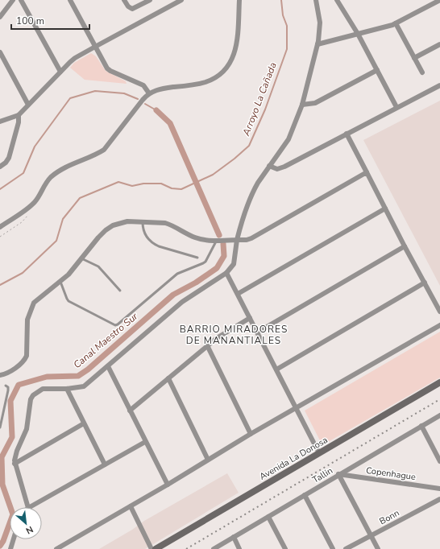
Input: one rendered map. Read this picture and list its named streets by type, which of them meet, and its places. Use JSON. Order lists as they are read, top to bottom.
{
  "streets": {
    "main road": ["Avenida La Donosa"],
    "street": ["Copenhague", "Tallin", "Bonn"]
  },
  "crossings": [
    ["Copenhague", "Tallin"]
  ],
  "districts": ["BARRIO MIRADORES DE MANANTIALES"],
  "water": ["Arroyo La Cañada", "Canal Maestro Sur"],
  "scale_bar": "100 m",
  "north": "bottom right"
}
